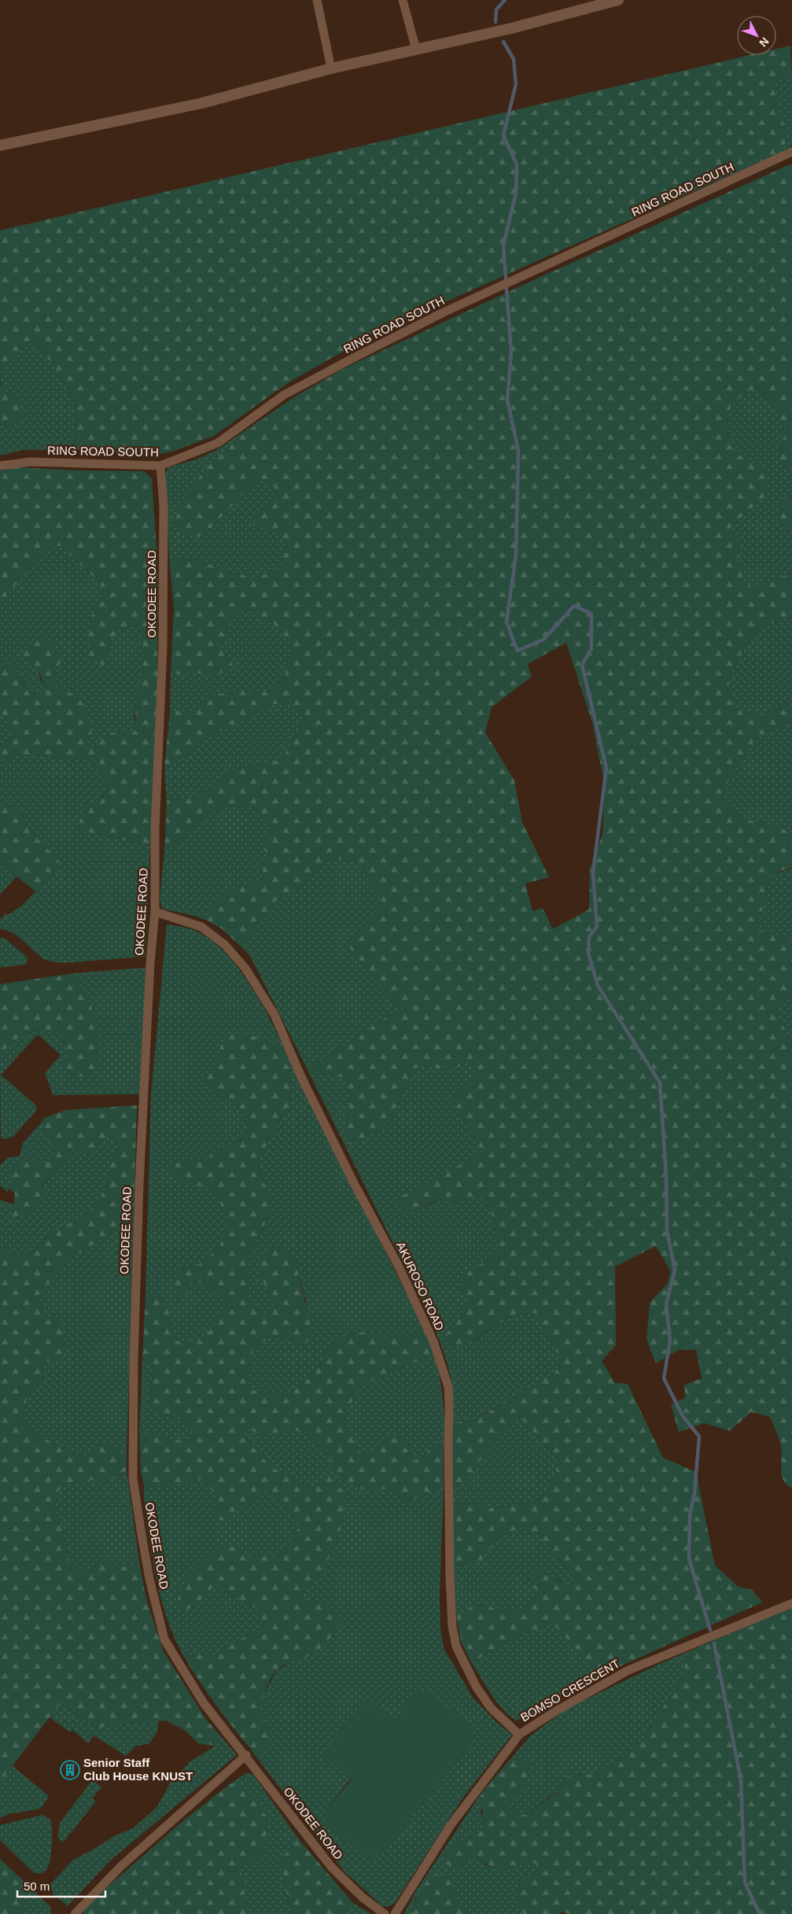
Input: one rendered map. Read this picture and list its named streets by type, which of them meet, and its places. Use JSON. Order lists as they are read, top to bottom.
{
  "streets": {
    "street": [
      "RING ROAD SOUTH",
      "OKODEE ROAD",
      "AKUROSO ROAD",
      "BOMSO CRESCENT"
    ]
  },
  "crossings": [
    ["RING ROAD SOUTH", "OKODEE ROAD"],
    ["OKODEE ROAD", "AKUROSO ROAD"],
    ["AKUROSO ROAD", "BOMSO CRESCENT"]
  ],
  "places": {
    "building": ["Senior Staff Club House KNUST"]
  },
  "scale_bar": "50 m",
  "north": "bottom right"
}
